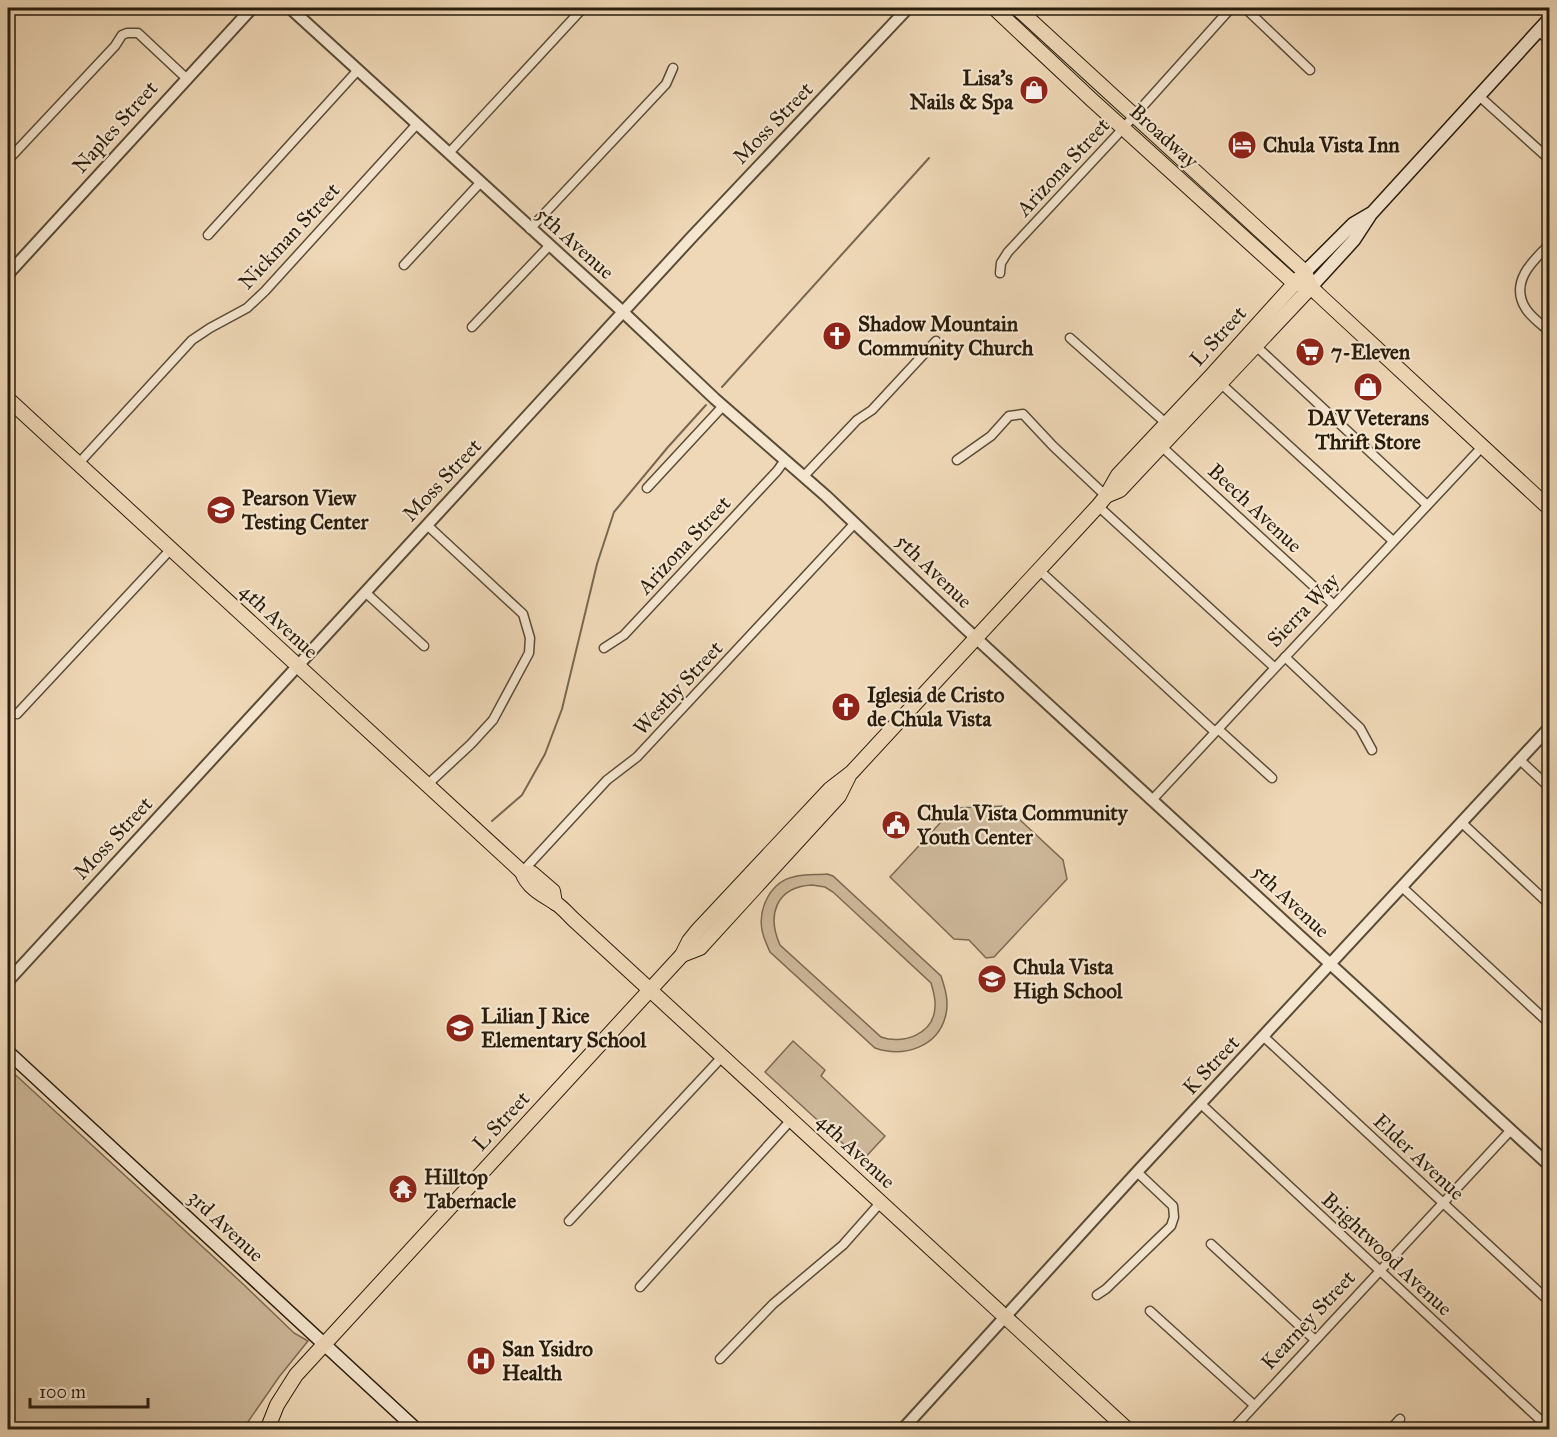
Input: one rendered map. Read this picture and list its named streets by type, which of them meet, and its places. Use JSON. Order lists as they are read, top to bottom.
{
  "streets": {
    "main road": [
      "Broadway",
      "L Street",
      "4th Avenue",
      "3rd Avenue"
    ],
    "street": [
      "Moss Street",
      "Naples Street",
      "Arizona Street",
      "Nickman Street",
      "5th Avenue",
      "Beech Avenue",
      "Sierra Way",
      "Westby Street",
      "K Street",
      "Elder Avenue",
      "Brightwood Avenue",
      "Kearney Street"
    ]
  },
  "crossings": [
    ["Moss Street", "5th Avenue"],
    ["Moss Street", "4th Avenue"],
    ["Broadway", "Arizona Street"],
    ["Broadway", "L Street"],
    ["Broadway", "Sierra Way"],
    ["Arizona Street", "5th Avenue"],
    ["Nickman Street", "5th Avenue"],
    ["Nickman Street", "4th Avenue"],
    ["5th Avenue", "L Street"],
    ["5th Avenue", "Sierra Way"],
    ["5th Avenue", "Westby Street"],
    ["5th Avenue", "K Street"],
    ["5th Avenue", "Kearney Street"],
    ["L Street", "Beech Avenue"],
    ["L Street", "4th Avenue"],
    ["L Street", "3rd Avenue"],
    ["Beech Avenue", "Sierra Way"],
    ["4th Avenue", "Westby Street"],
    ["4th Avenue", "K Street"],
    ["K Street", "Elder Avenue"],
    ["K Street", "Brightwood Avenue"],
    ["Elder Avenue", "Kearney Street"],
    ["Brightwood Avenue", "Kearney Street"]
  ],
  "places": {
    "shop": ["Lisa's Nails & Spa", "DAV Veterans Thrift Store"],
    "hotel": ["Chula Vista Inn"],
    "church": ["Shadow Mountain Community Church", "Iglesia de Cristo de Chula Vista"],
    "supermarket": ["7-Eleven"],
    "school or university": ["Pearson View Testing Center", "Chula Vista High School", "Lilian J Rice Elementary School"],
    "public building": ["Chula Vista Community Youth Center"],
    "temple": ["Hilltop Tabernacle"],
    "hospital": ["San Ysidro Health"]
  },
  "scale_bar": "100 m"
}
